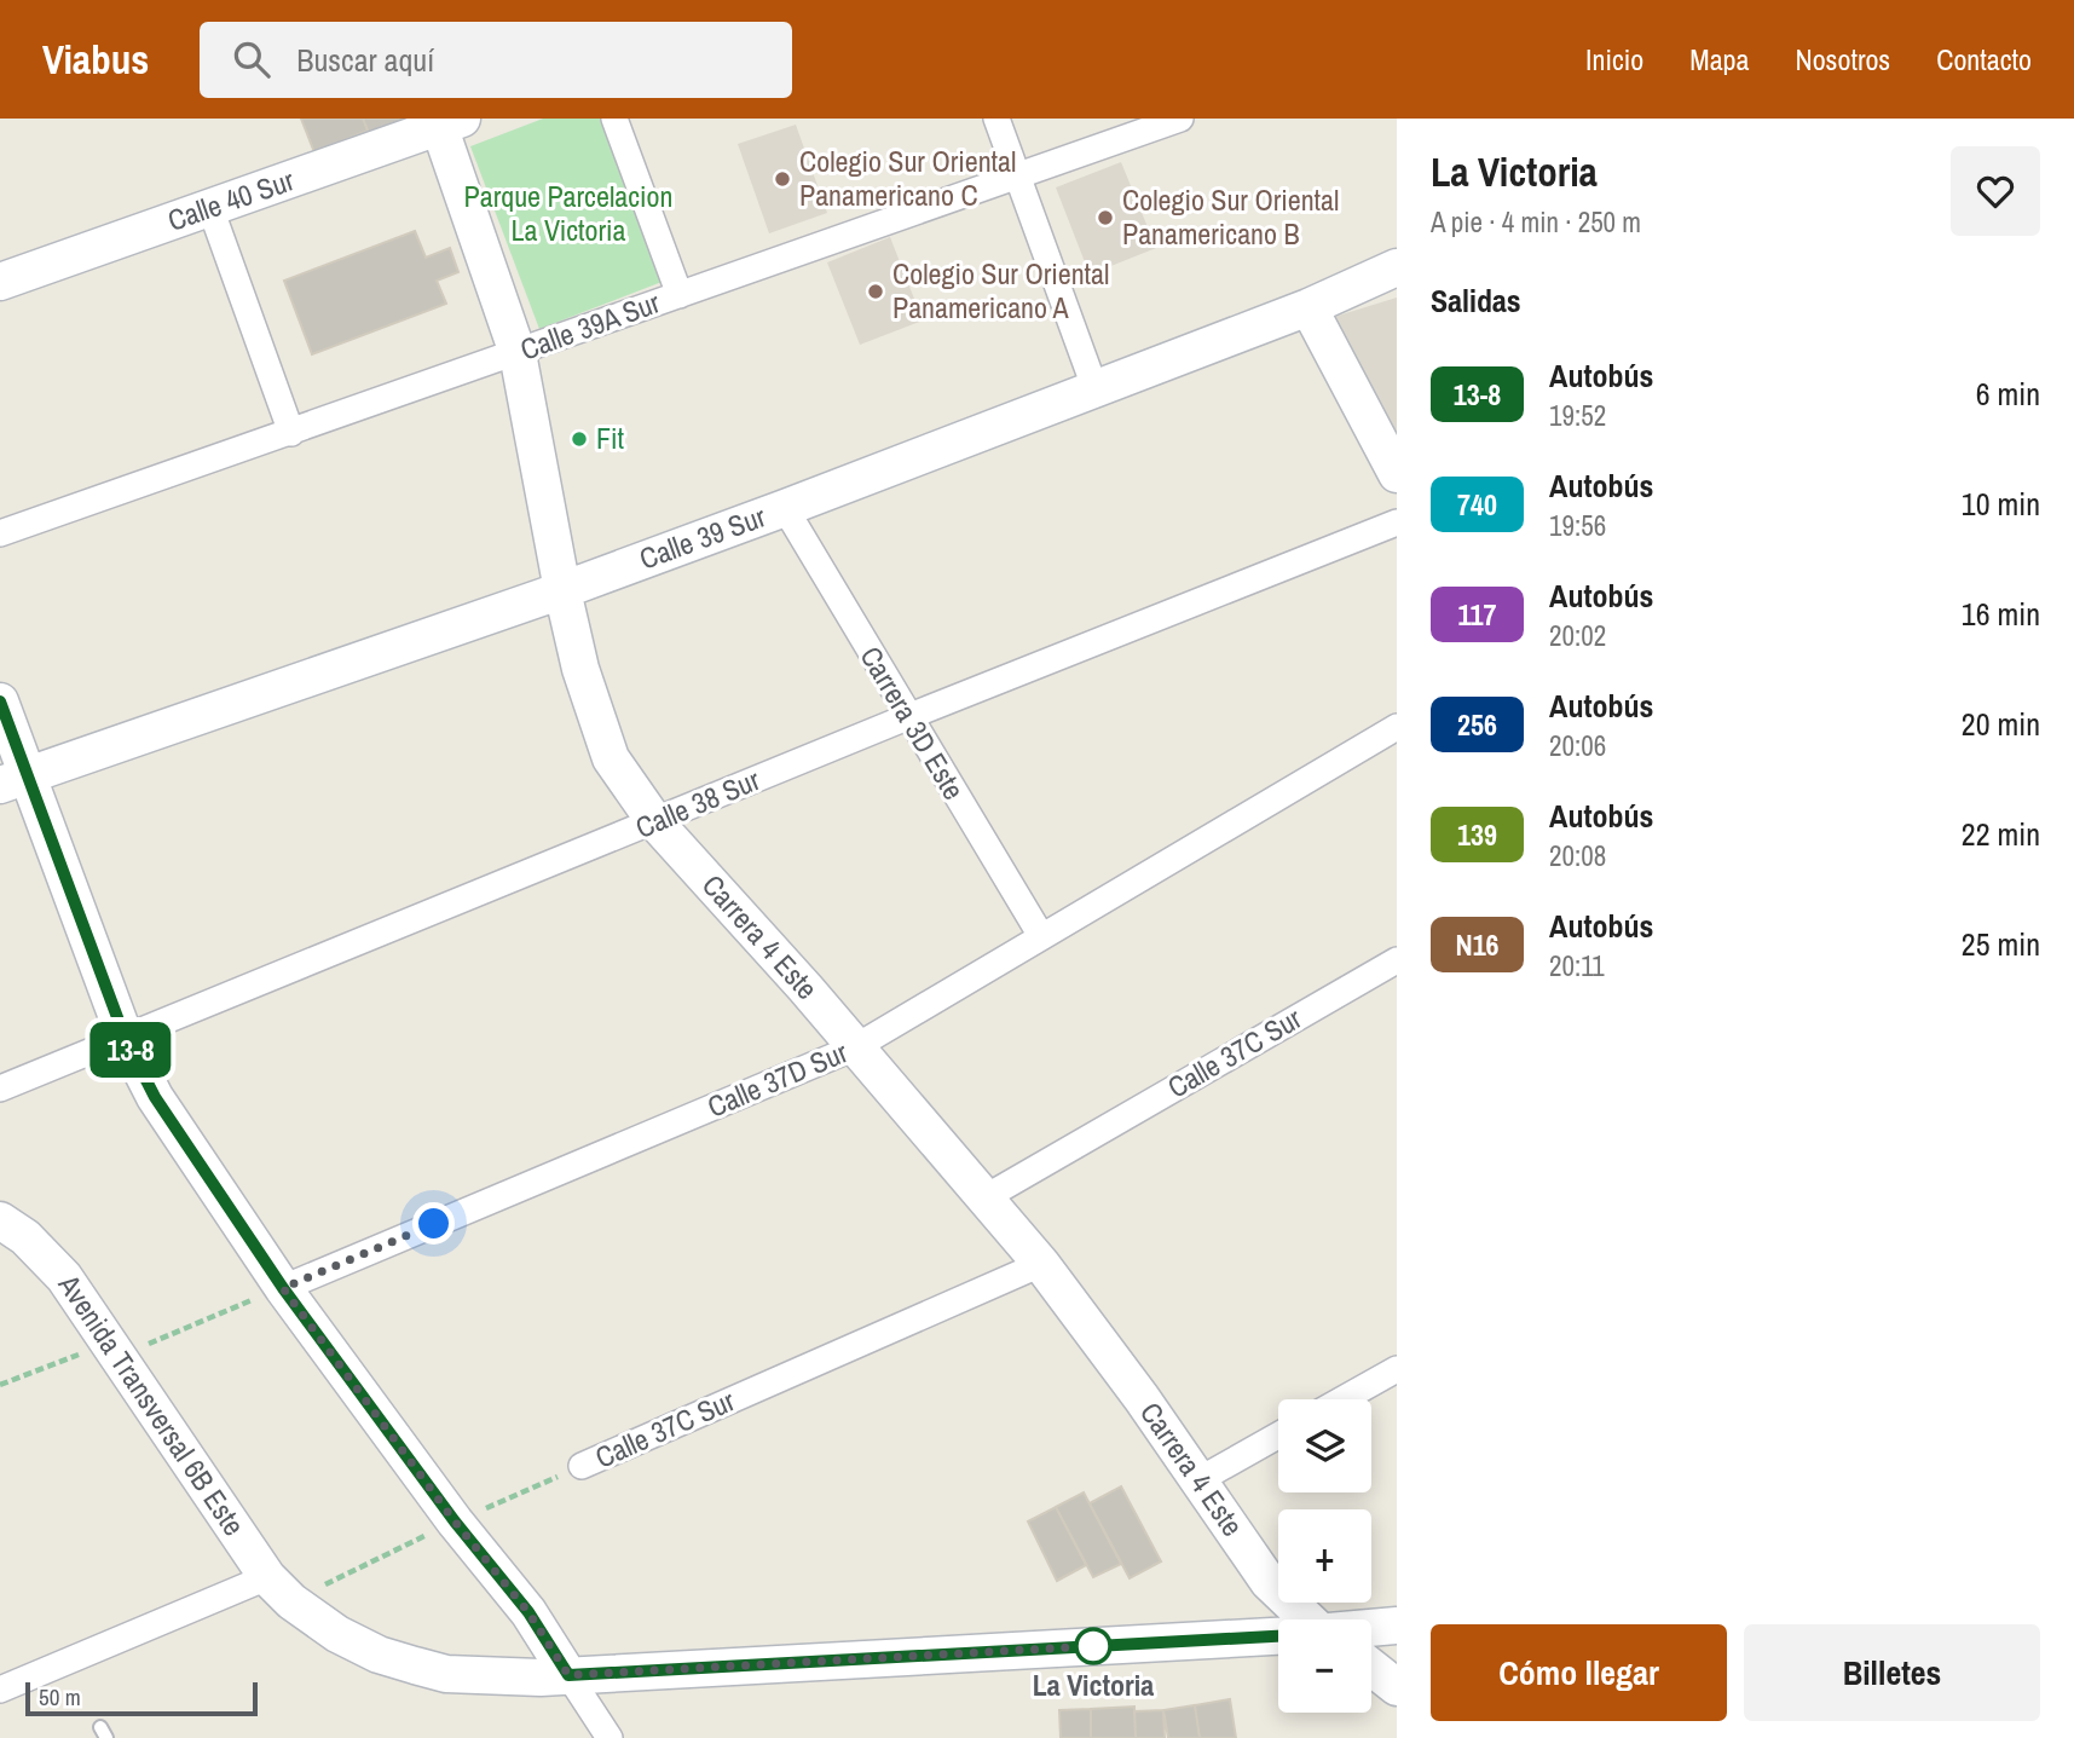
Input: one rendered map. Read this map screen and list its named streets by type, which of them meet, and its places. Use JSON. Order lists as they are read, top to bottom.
{
  "streets": {
    "street": [
      "Calle 40 Sur",
      "Calle 39A Sur",
      "Calle 39 Sur",
      "Carrera 3D Este",
      "Calle 38 Sur",
      "Carrera 4 Este",
      "Calle 37C Sur",
      "Calle 37D Sur",
      "Avenida Transversal 6B Este"
    ]
  },
  "crossings": [
    ["Calle 40 Sur", "Carrera 4 Este"],
    ["Calle 39A Sur", "Carrera 4 Este"],
    ["Calle 39 Sur", "Carrera 3D Este"],
    ["Calle 39 Sur", "Carrera 4 Este"],
    ["Carrera 3D Este", "Calle 38 Sur"],
    ["Carrera 3D Este", "Calle 37D Sur"],
    ["Calle 38 Sur", "Carrera 4 Este"],
    ["Carrera 4 Este", "Calle 37C Sur"],
    ["Carrera 4 Este", "Calle 37D Sur"],
    ["Calle 37C Sur", "Avenida Transversal 6B Este"]
  ],
  "parks": ["Parque Parcelacion La Victoria"],
  "places": [
    "Colegio Sur Oriental Panamericano C",
    "Colegio Sur Oriental Panamericano B",
    "Colegio Sur Oriental Panamericano A",
    "Fit",
    "La Victoria"
  ],
  "lines": ["bus line 13-8"],
  "scale_bar": "50 m",
  "page": {
    "header": "Viabus",
    "search": "Buscar aquí",
    "nav": [
      "Inicio",
      "Mapa",
      "Nosotros",
      "Contacto"
    ],
    "on_map": "13-8",
    "heading": [
      ["La Victoria", "A pie · 4 min · 250 m"],
      "Salidas"
    ],
    "list": [
      {
        "mark": "13-8",
        "name": "Autobús",
        "note": "19:52",
        "value": "6 min"
      },
      {
        "mark": "740",
        "name": "Autobús",
        "note": "19:56",
        "value": "10 min"
      },
      {
        "mark": "117",
        "name": "Autobús",
        "note": "20:02",
        "value": "16 min"
      },
      {
        "mark": "256",
        "name": "Autobús",
        "note": "20:06",
        "value": "20 min"
      },
      {
        "mark": "139",
        "name": "Autobús",
        "note": "20:08",
        "value": "22 min"
      },
      {
        "mark": "N16",
        "name": "Autobús",
        "note": "20:11",
        "value": "25 min"
      }
    ],
    "map_buttons": ["+", "−"],
    "buttons": ["Cómo llegar", "Billetes"],
    "scale": "50 m"
  }
}
